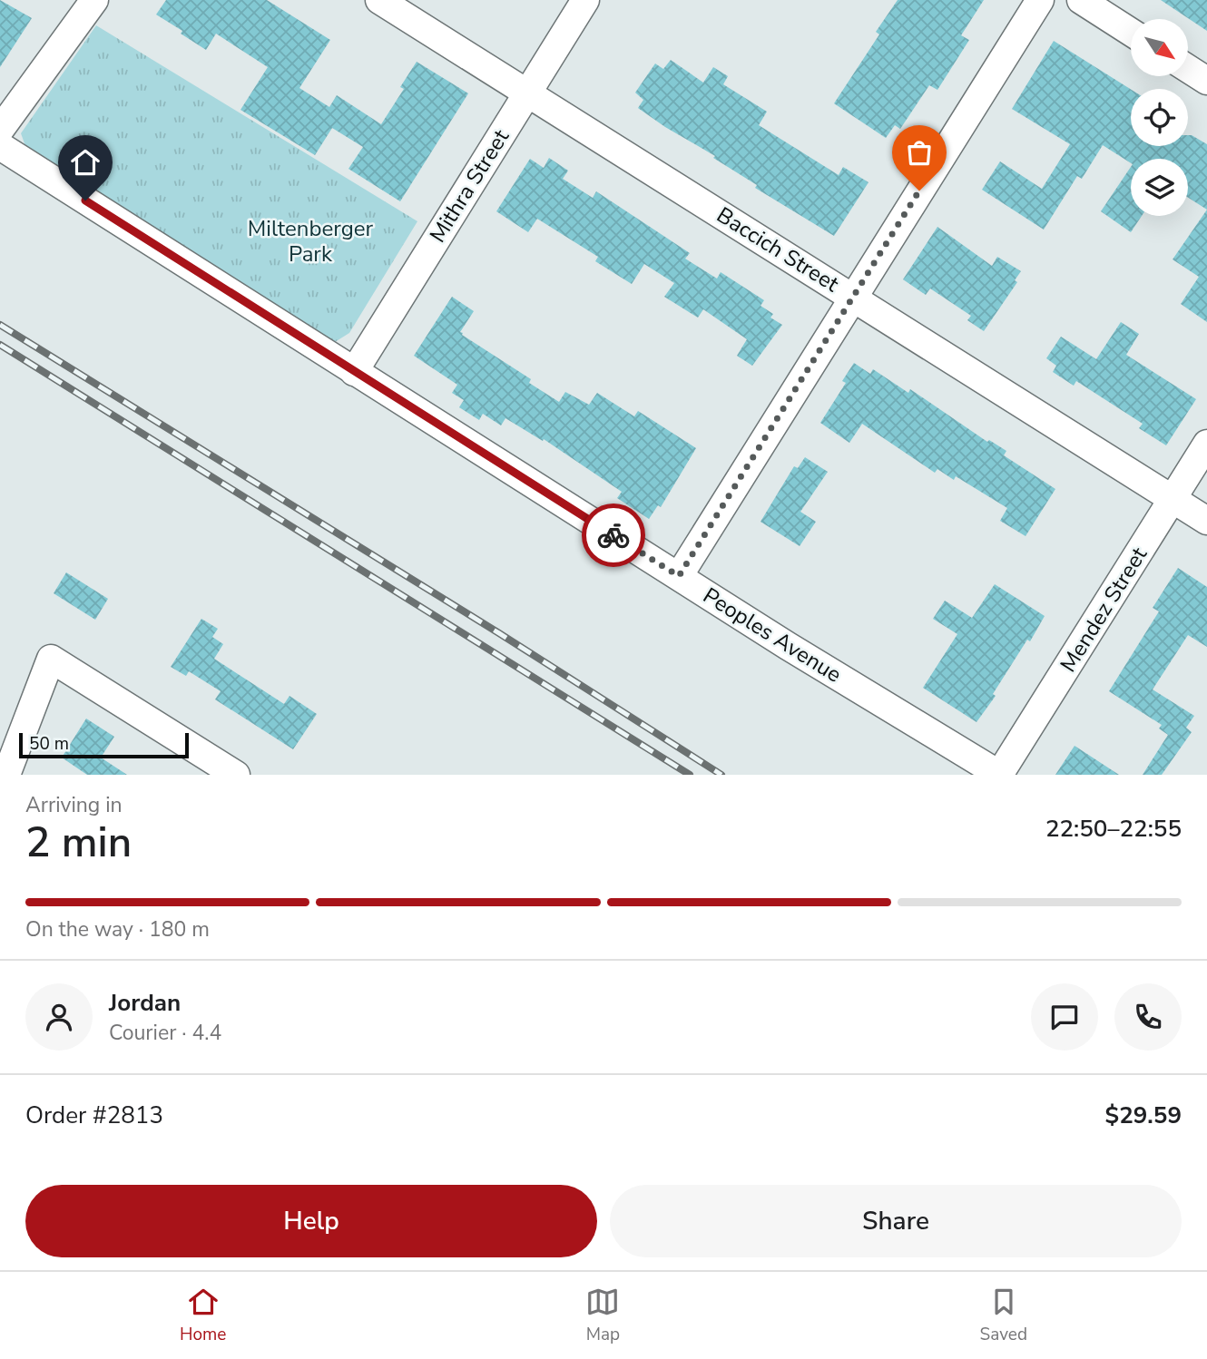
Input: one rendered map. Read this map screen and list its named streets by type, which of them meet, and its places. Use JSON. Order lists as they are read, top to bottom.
{
  "streets": {
    "street": [
      "Mithra Street",
      "Baccich Street",
      "Mendez Street",
      "Peoples Avenue"
    ]
  },
  "crossings": [
    ["Mithra Street", "Baccich Street"],
    ["Mithra Street", "Peoples Avenue"],
    ["Baccich Street", "Mendez Street"],
    ["Mendez Street", "Peoples Avenue"]
  ],
  "parks": ["Miltenberger Park"],
  "scale_bar": "50 m",
  "north": "bottom right",
  "page": {
    "scale": "50 m",
    "heading": ["2 min", "Arriving in", "22:50–22:55"],
    "panel": [
      "Jordan",
      "Courier · 4.4",
      "Order #2813",
      "$29.59"
    ],
    "bar": "On the way · 180 m",
    "buttons": ["Help", "Share"],
    "tabs": ["Home", "Map", "Saved"]
  }
}
